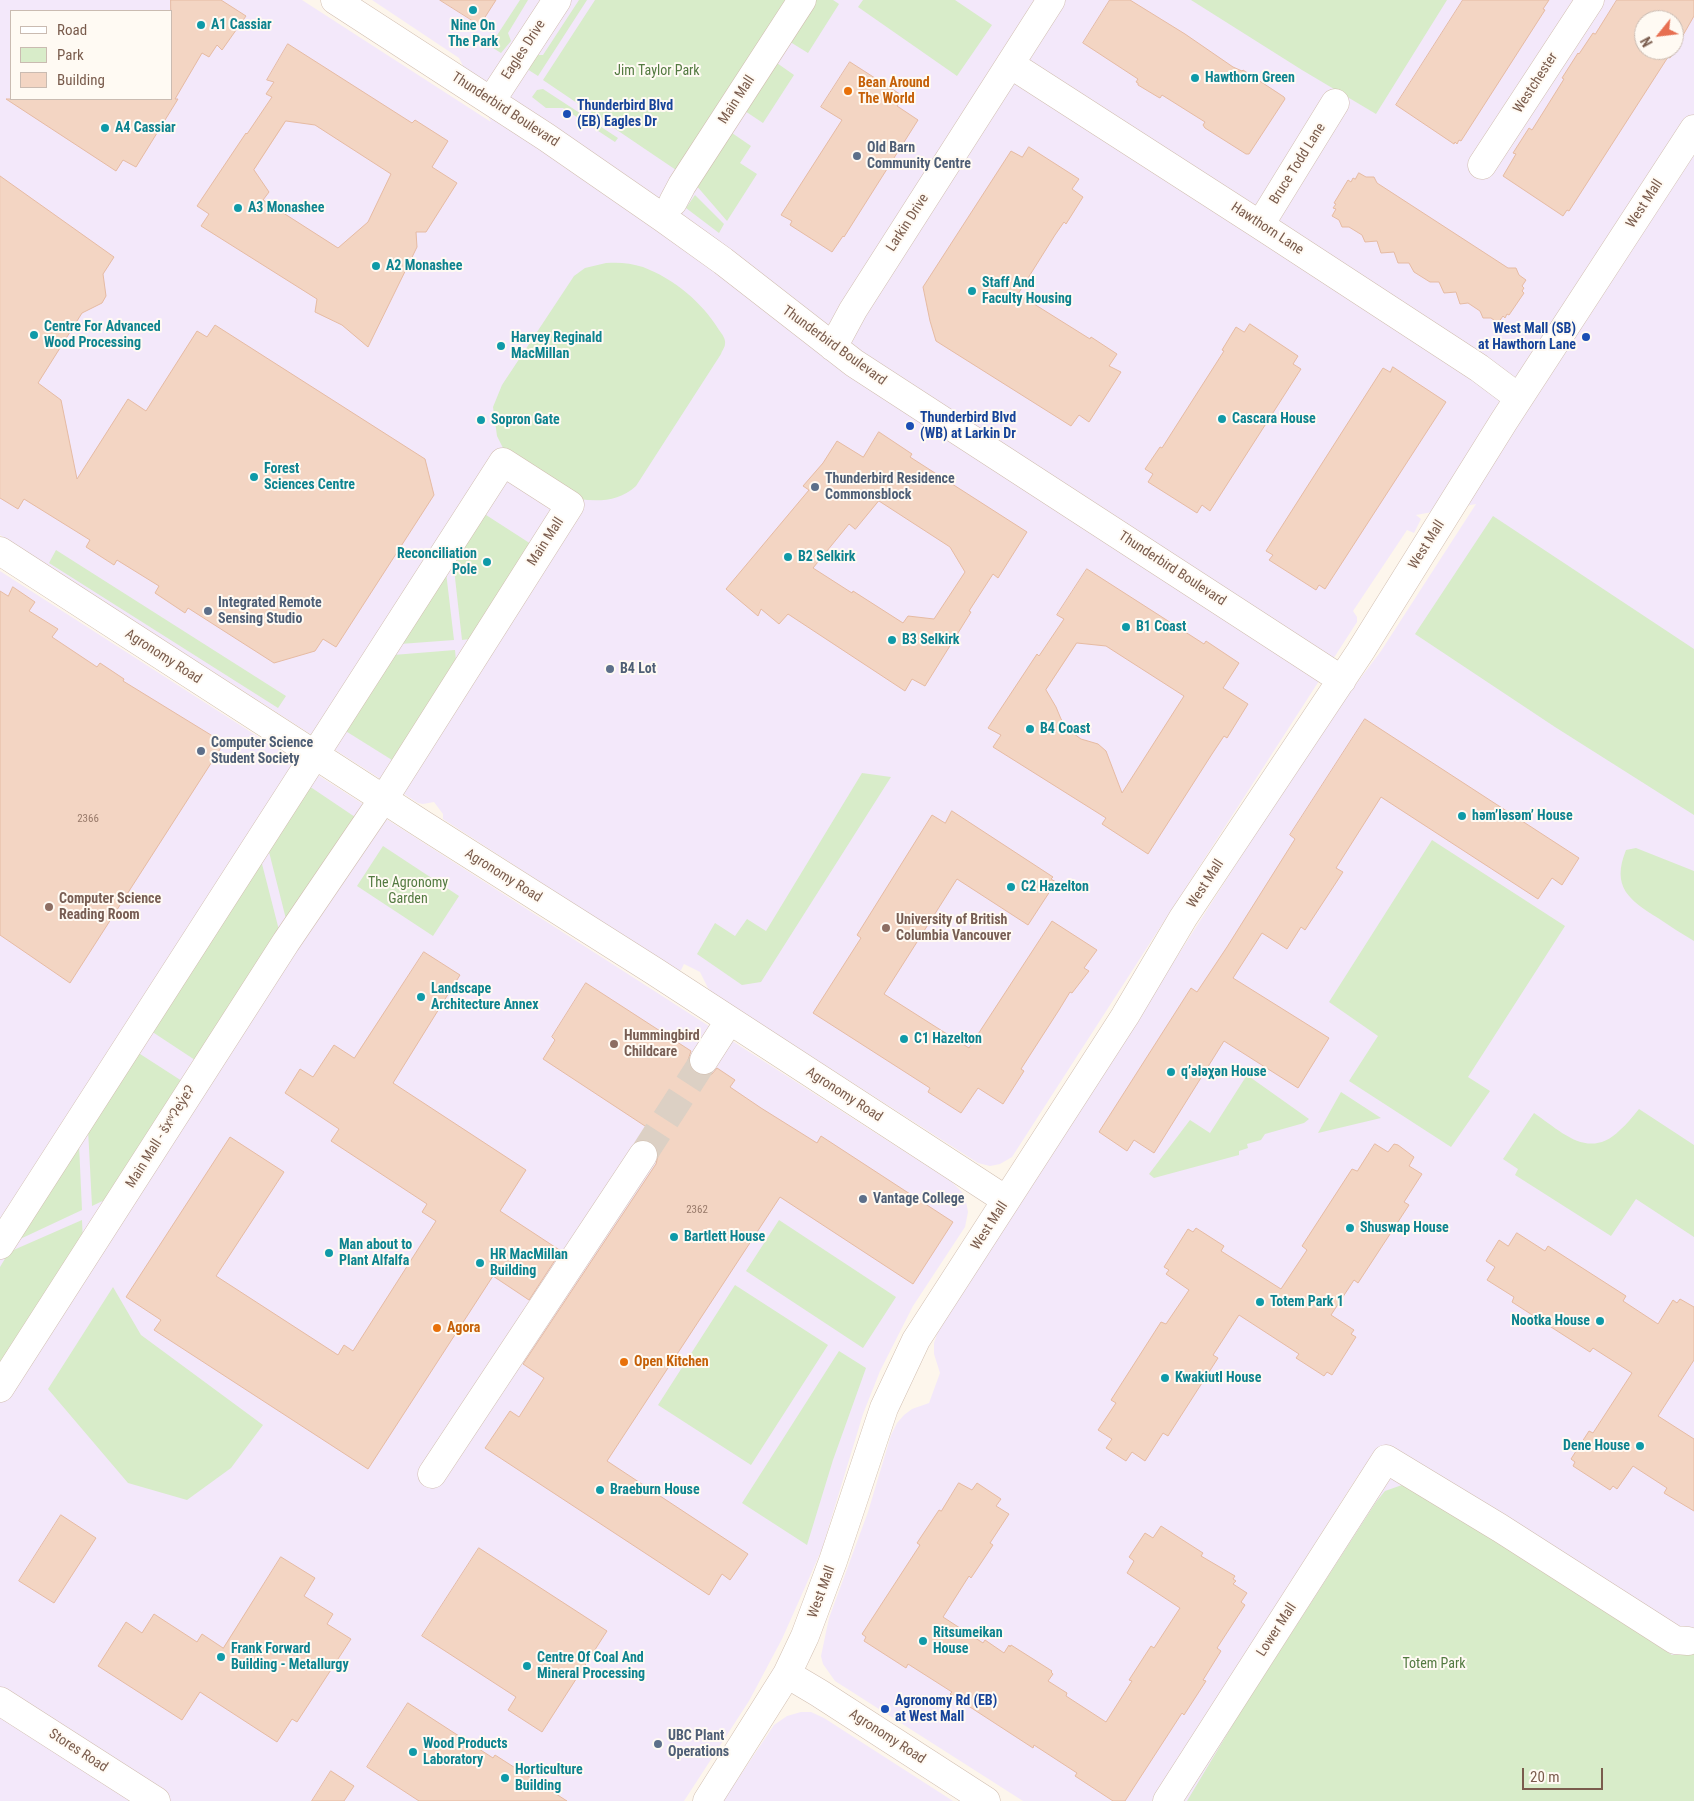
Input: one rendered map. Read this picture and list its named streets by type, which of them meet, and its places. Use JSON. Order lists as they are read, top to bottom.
{
  "streets": {
    "street": [
      "Eagles Drive",
      "Westchester",
      "Main Mall",
      "Thunderbird Boulevard",
      "Bruce Todd Lane",
      "West Mall",
      "Larkin Drive",
      "Hawthorn Lane",
      "Agronomy Road",
      "Main Mall - šxʷʔey̓eʔ",
      "Lower Mall",
      "Stores Road"
    ]
  },
  "crossings": [
    ["Eagles Drive", "Thunderbird Boulevard"],
    ["Main Mall", "Agronomy Road"],
    ["Main Mall", "Main Mall - šxʷʔey̓eʔ"],
    ["Thunderbird Boulevard", "West Mall"],
    ["Thunderbird Boulevard", "Larkin Drive"],
    ["Bruce Todd Lane", "Hawthorn Lane"],
    ["West Mall", "Hawthorn Lane"],
    ["West Mall", "Agronomy Road"],
    ["Larkin Drive", "Hawthorn Lane"]
  ],
  "parks": ["Jim Taylor Park", "The Agronomy Garden", "Totem Park"],
  "places": [
    "Nine On The Park",
    "A1 Cassiar",
    "Hawthorn Green",
    "Bean Around The World",
    "Thunderbird Blvd (EB) Eagles Dr",
    "A4 Cassiar",
    "Old Barn Community Centre",
    "A3 Monashee",
    "A2 Monashee",
    "Staff And Faculty Housing",
    "Centre For Advanced Wood Processing",
    "West Mall (SB) at Hawthorn Lane",
    "Harvey Reginald MacMillan",
    "Cascara House",
    "Sopron Gate",
    "Thunderbird Blvd (WB) at Larkin Dr",
    "Forest Sciences Centre",
    "Thunderbird Residence Commonsblock",
    "B2 Selkirk",
    "Reconciliation Pole",
    "Integrated Remote Sensing Studio",
    "B1 Coast",
    "B3 Selkirk",
    "B4 Lot",
    "B4 Coast",
    "Computer Science Student Society",
    "həm’ləsəm’ House",
    "C2 Hazelton",
    "Computer Science Reading Room",
    "University of British Columbia Vancouver",
    "Landscape Architecture Annex",
    "C1 Hazelton",
    "Hummingbird Childcare",
    "q’ələχən House",
    "Vantage College",
    "Shuswap House",
    "Bartlett House",
    "Man about to Plant Alfalfa",
    "HR MacMillan Building",
    "Totem Park 1",
    "Nootka House",
    "Agora",
    "Open Kitchen",
    "Kwakiutl House",
    "Dene House",
    "Braeburn House",
    "Ritsumeikan House",
    "Frank Forward Building - Metallurgy",
    "Centre Of Coal And Mineral Processing",
    "Agronomy Rd (EB) at West Mall",
    "UBC Plant Operations",
    "Wood Products Laboratory",
    "Horticulture Building"
  ],
  "house_numbers": ["2366", "2362"],
  "legend": ["Road", "Park", "Building"],
  "scale_bar": "20 m",
  "north": "bottom left"
}
